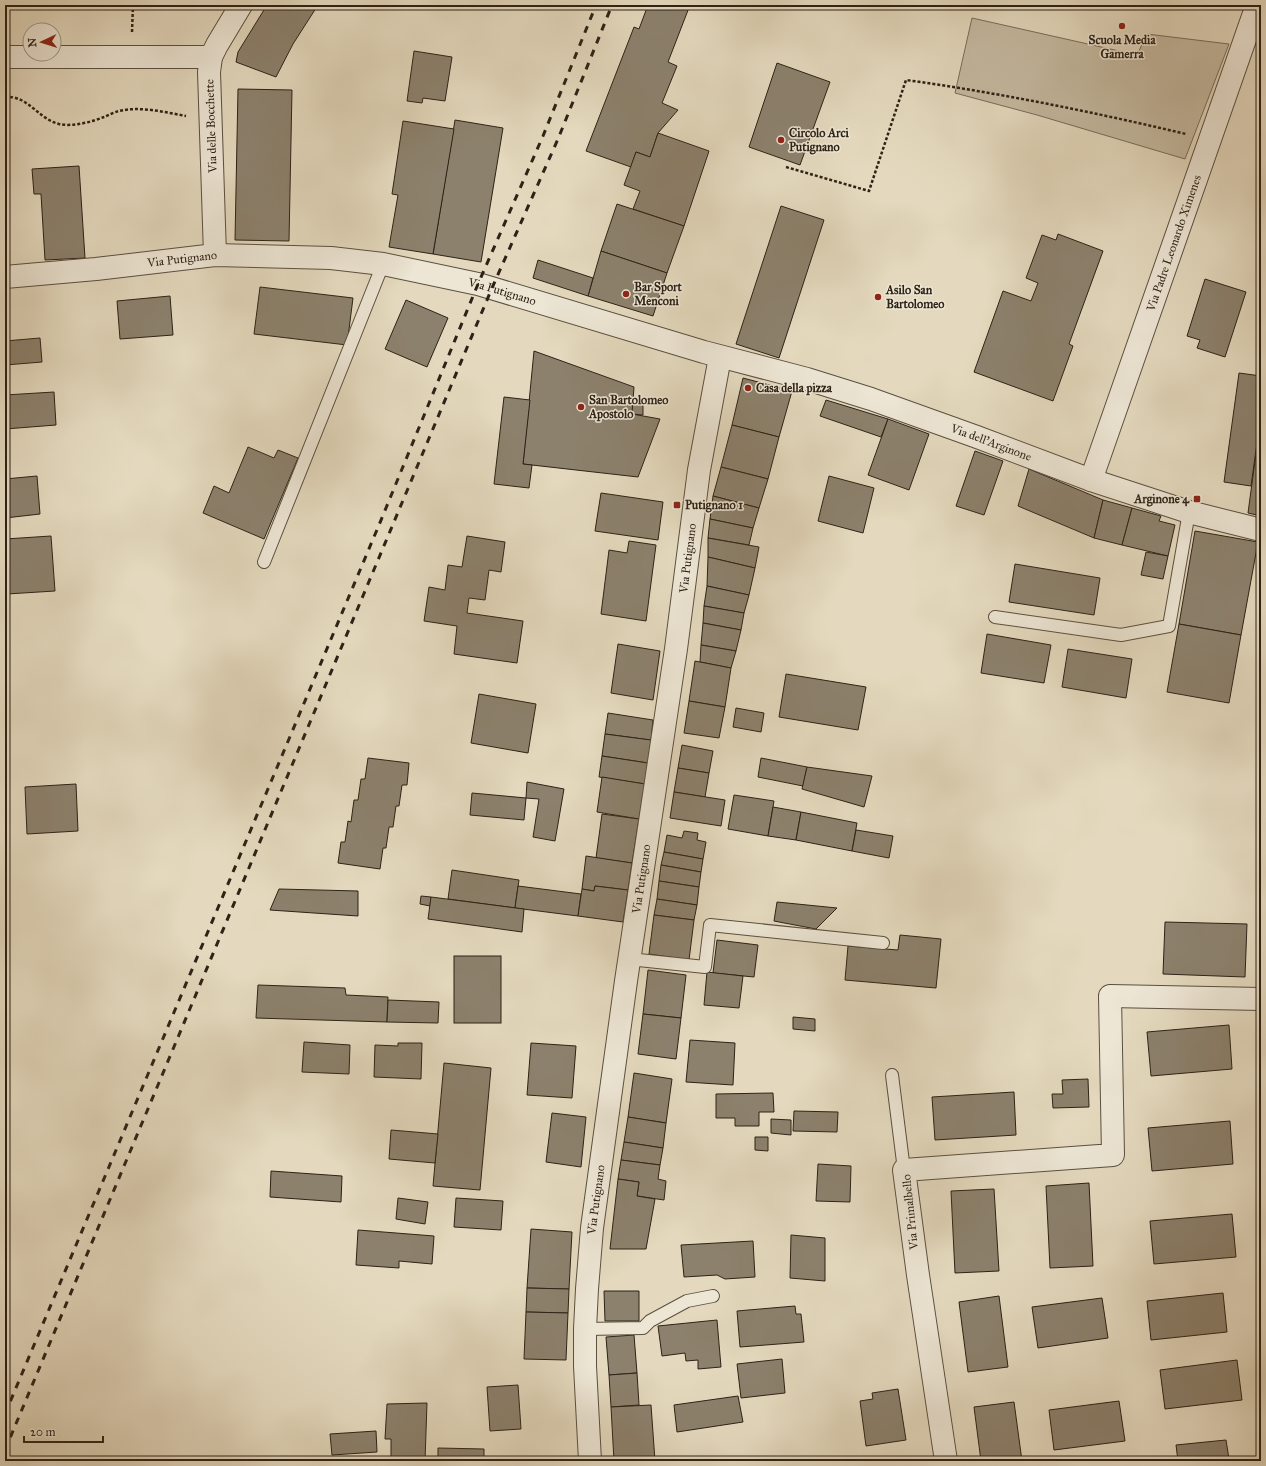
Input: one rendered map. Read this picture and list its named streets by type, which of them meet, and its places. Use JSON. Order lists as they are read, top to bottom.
{
  "streets": {
    "street": [
      "Via delle Bocchette",
      "Via Padre Leonardo Ximenes",
      "Via Putignano",
      "Via dell'Arginone",
      "Via Primalbello"
    ]
  },
  "crossings": [
    ["Via delle Bocchette", "Via Putignano"],
    ["Via Padre Leonardo Ximenes", "Via dell'Arginone"],
    ["Via Putignano", "Via dell'Arginone"]
  ],
  "places": {
    "other": [
      "Scuola Media Gamerra",
      "Circolo Arci Putignano",
      "Bar Sport Menconi",
      "Asilo San Bartolomeo",
      "Casa della pizza",
      "San Bartolomeo Apostolo"
    ],
    "transit": ["Arginone 4", "Putignano 1"]
  },
  "scale_bar": "20 m",
  "north": "left"
}
